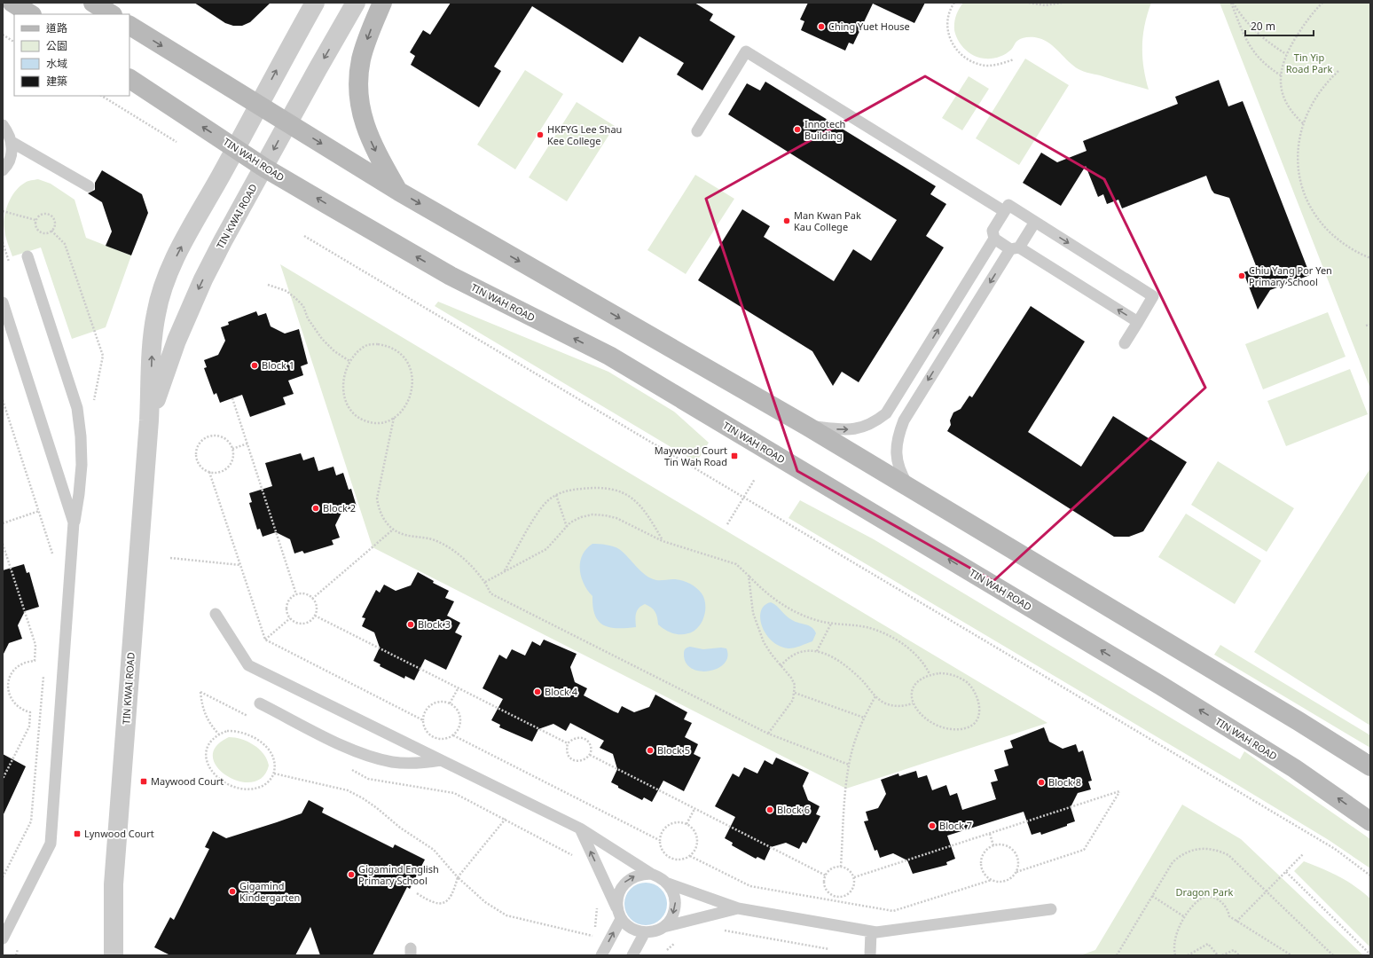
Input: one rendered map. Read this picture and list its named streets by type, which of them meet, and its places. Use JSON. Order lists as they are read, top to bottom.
{
  "streets": {
    "main road": ["TIN WAH ROAD"],
    "street": ["TIN KWAI ROAD"]
  },
  "crossings": [
    ["TIN WAH ROAD", "TIN KWAI ROAD"]
  ],
  "parks": ["Tin Yip Road Park", "Dragon Park"],
  "places": {
    "other": [
      "Ching Yuet House",
      "Innotech Building",
      "HKFYG Lee Shau Kee College",
      "Man Kwan Pak Kau College",
      "Chiu Yang Por Yen Primary School",
      "Block 1",
      "Block 2",
      "Block 3",
      "Block 4",
      "Block 5",
      "Block 8",
      "Block 6",
      "Block 7",
      "Gigamind English Primary School",
      "Gigamind Kindergarten"
    ],
    "transit": ["Maywood Court Tin Wah Road", "Maywood Court", "Lynwood Court"]
  },
  "legend": [
    "道路",
    "公園",
    "水域",
    "建築"
  ],
  "scale_bar": "20 m"
}
